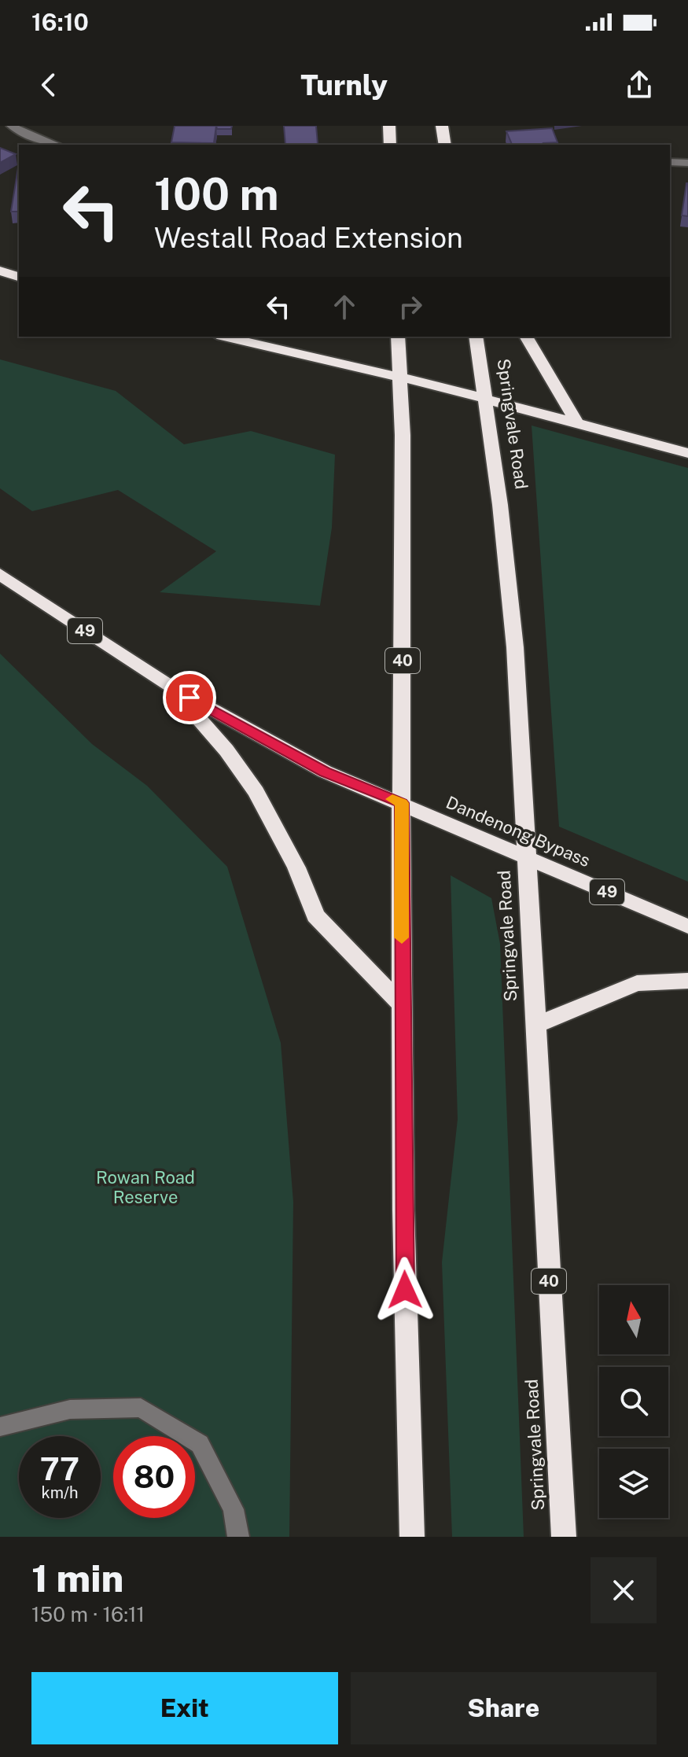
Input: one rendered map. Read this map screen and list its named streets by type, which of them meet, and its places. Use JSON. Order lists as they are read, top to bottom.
{
  "streets": {
    "highway": [
      "Springvale Road",
      "49",
      "40",
      "Dandenong Bypass"
    ]
  },
  "crossings": [
    ["Springvale Road", "Dandenong Bypass"],
    ["49", "40"],
    ["49", "Dandenong Bypass"],
    ["40", "Dandenong Bypass"]
  ],
  "parks": ["Rowan Road Reserve"],
  "north": "top",
  "page": {
    "status": "16:10",
    "header": "Turnly",
    "turn": ["100 m", "Westall Road Extension"],
    "speed": "77 km/h",
    "limit": "80",
    "heading": ["1 min", "150 m · 16:11"],
    "buttons": ["Exit", "Share"]
  }
}
